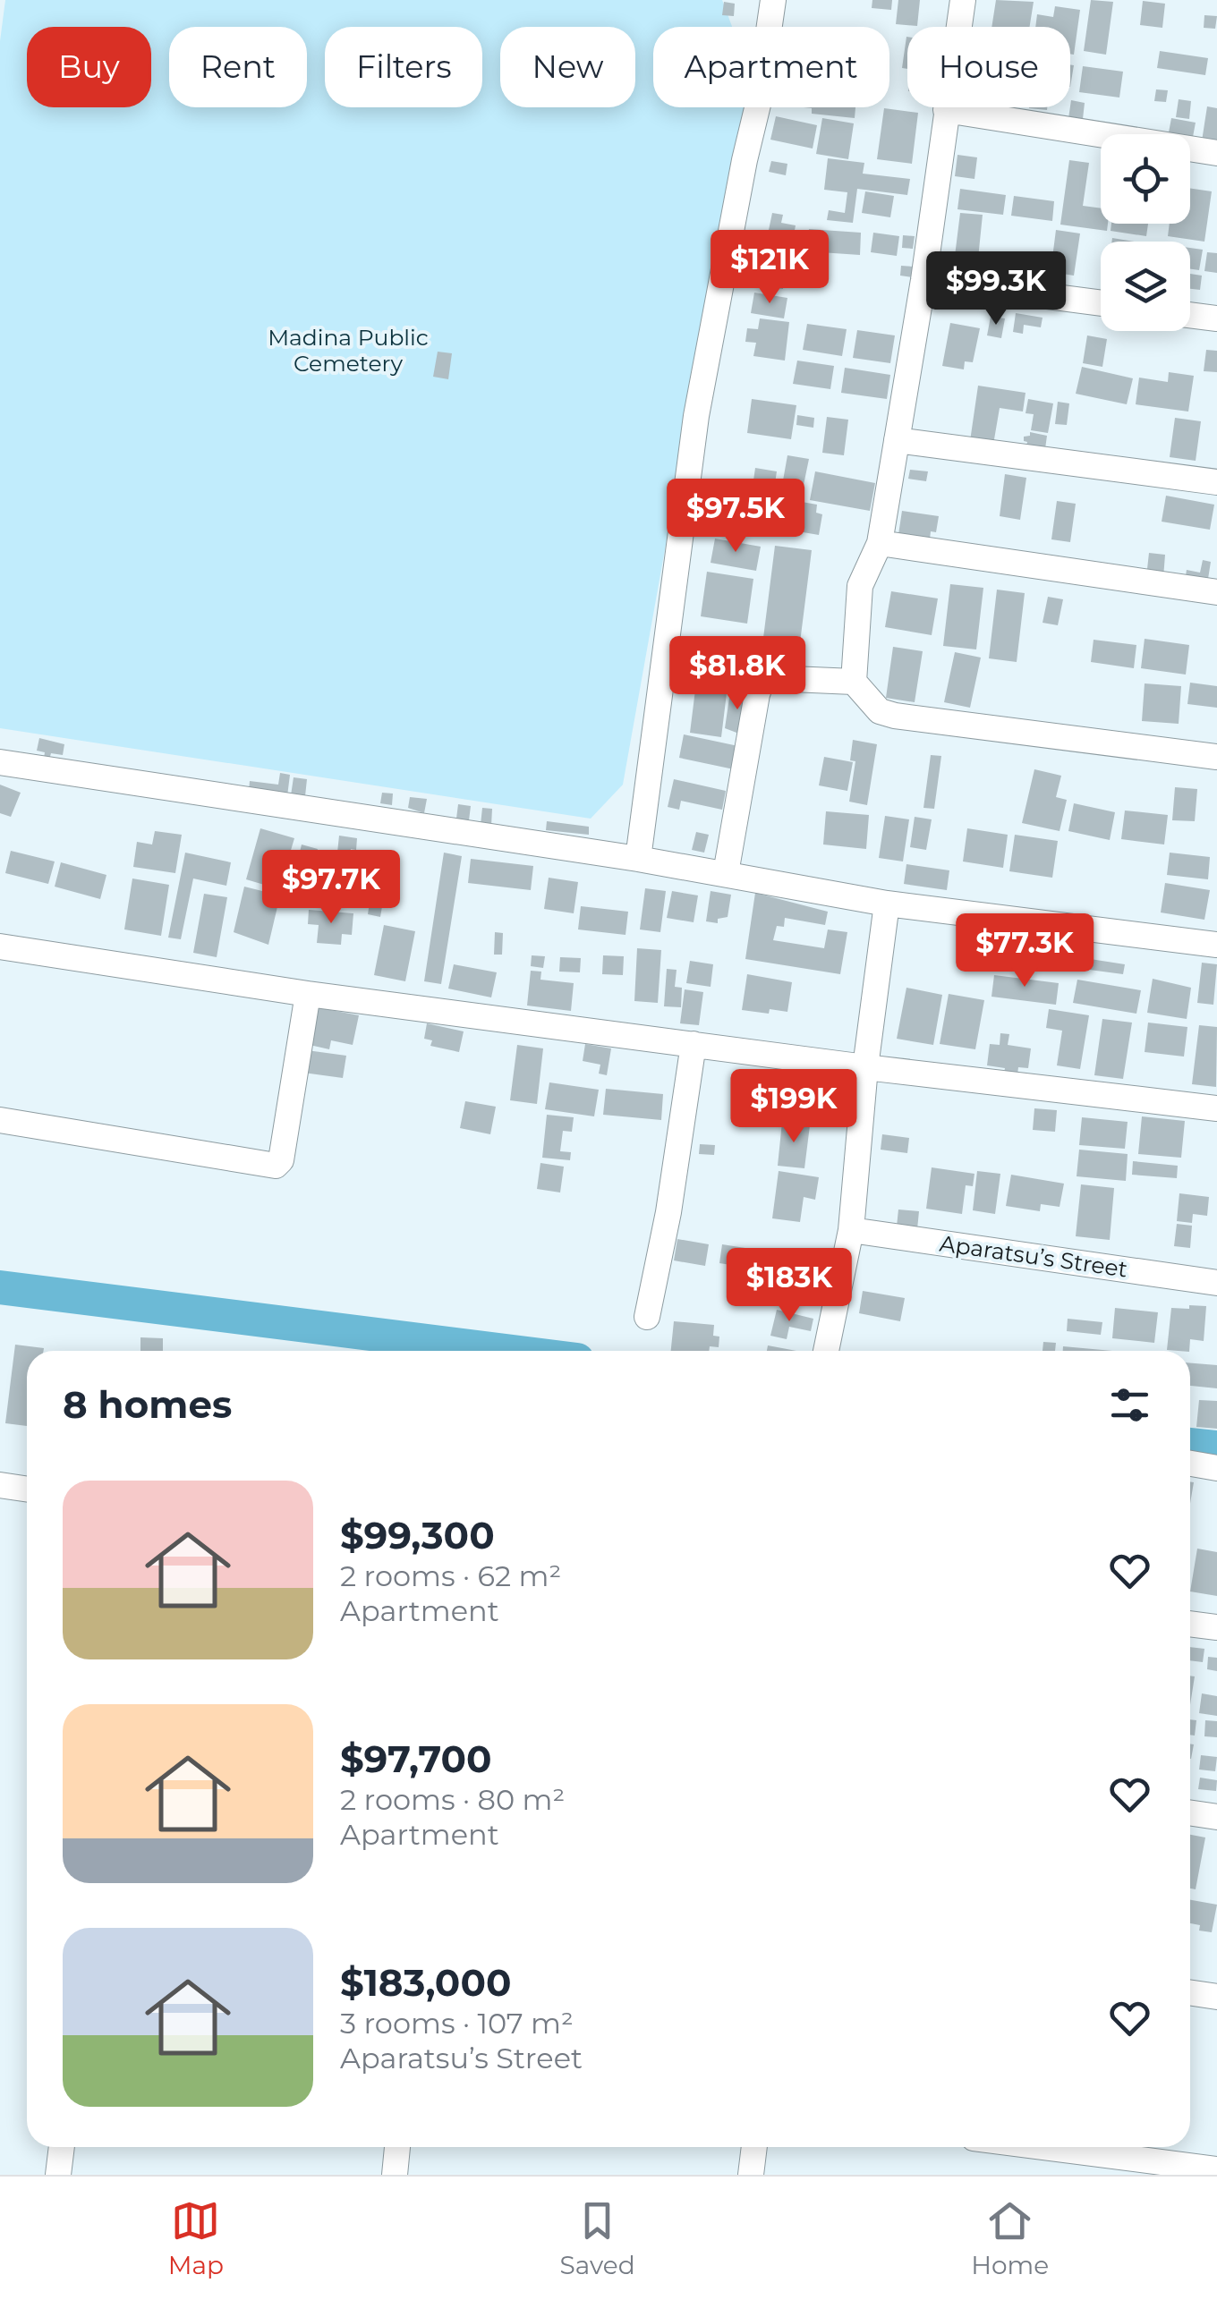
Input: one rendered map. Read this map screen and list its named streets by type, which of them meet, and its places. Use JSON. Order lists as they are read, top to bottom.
{
  "streets": {
    "street": ["Aparatsu’s Street"]
  },
  "parks": ["Madina Public Cemetery"],
  "page": {
    "chip": [
      "Buy",
      "Rent",
      "Filters",
      "New",
      "Apartment",
      "House"
    ],
    "price": [
      "$121K",
      "$99.3K",
      "$97.5K",
      "$81.8K",
      "$97.7K",
      "$77.3K",
      "$199K",
      "$183K"
    ],
    "heading": "8 homes",
    "list": [
      {
        "name": "$99,300",
        "note": "2 rooms · 62 m² · Apartment"
      },
      {
        "name": "$97,700",
        "note": "2 rooms · 80 m² · Apartment"
      },
      {
        "name": "$183,000",
        "note": "3 rooms · 107 m² · Aparatsu’s Street"
      }
    ],
    "tabs": ["Map", "Saved", "Home"]
  }
}
